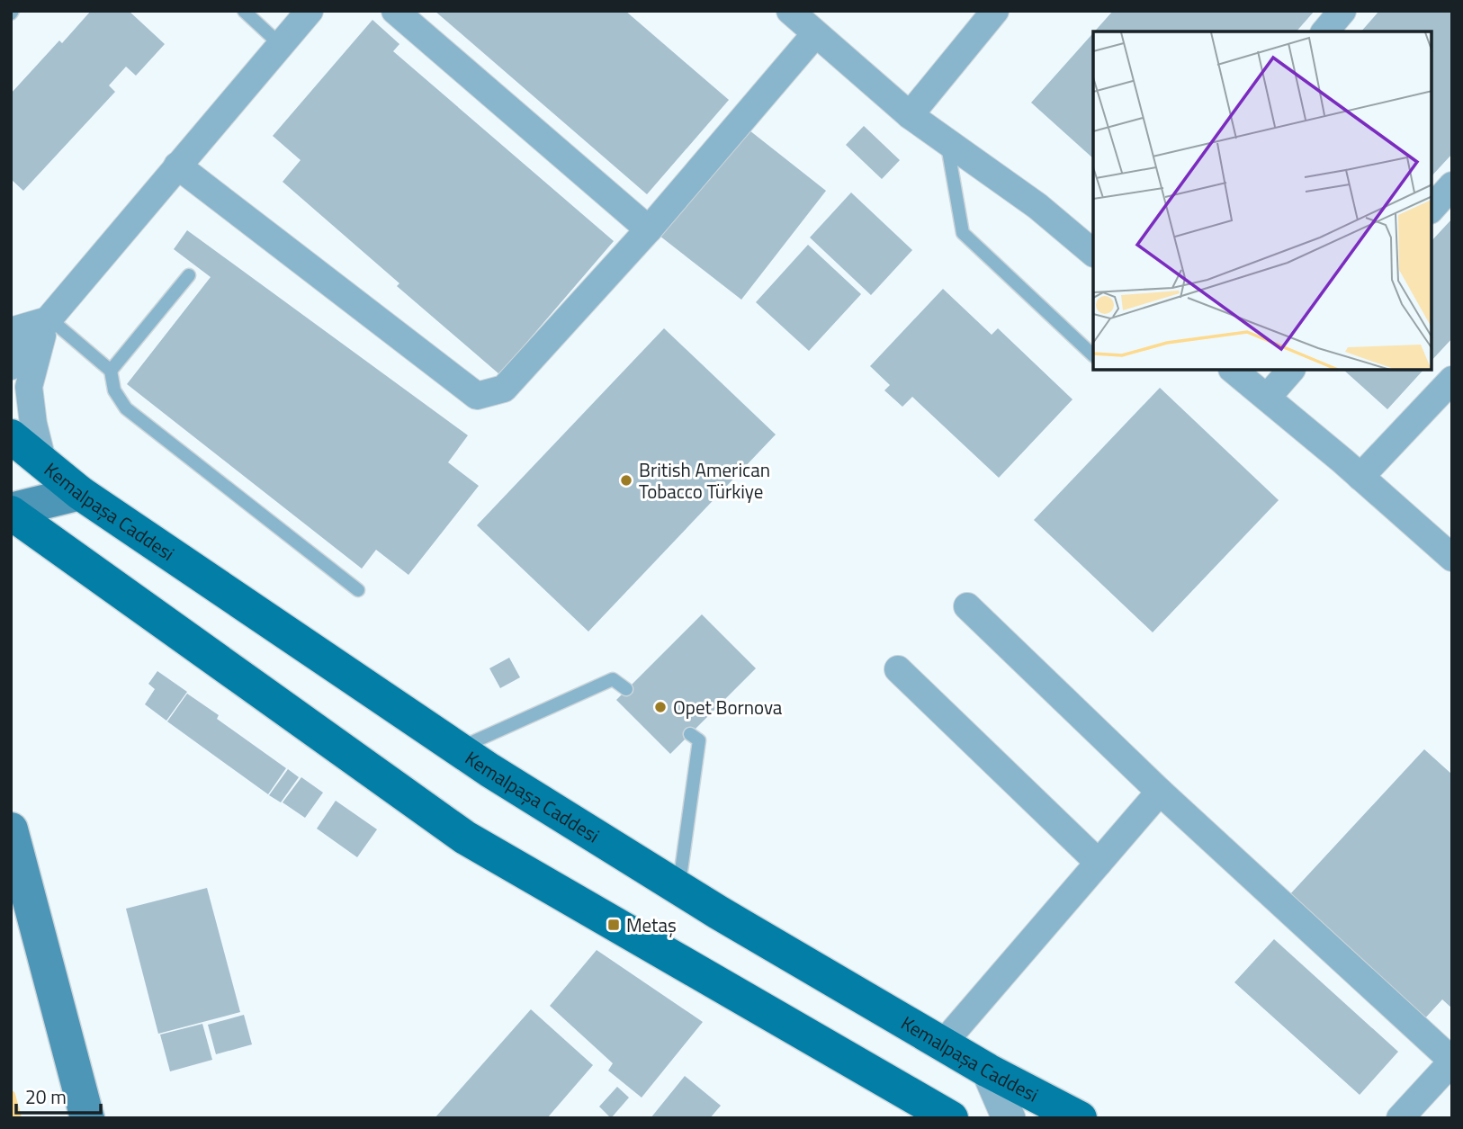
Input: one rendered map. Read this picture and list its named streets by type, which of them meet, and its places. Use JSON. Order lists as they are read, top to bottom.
{
  "streets": {
    "main road": ["Kemalpaşa Caddesi"]
  },
  "places": {
    "other": ["British American Tobacco Türkiye", "Opet Bornova"],
    "transit": ["Metaş"]
  },
  "scale_bar": "20 m"
}
